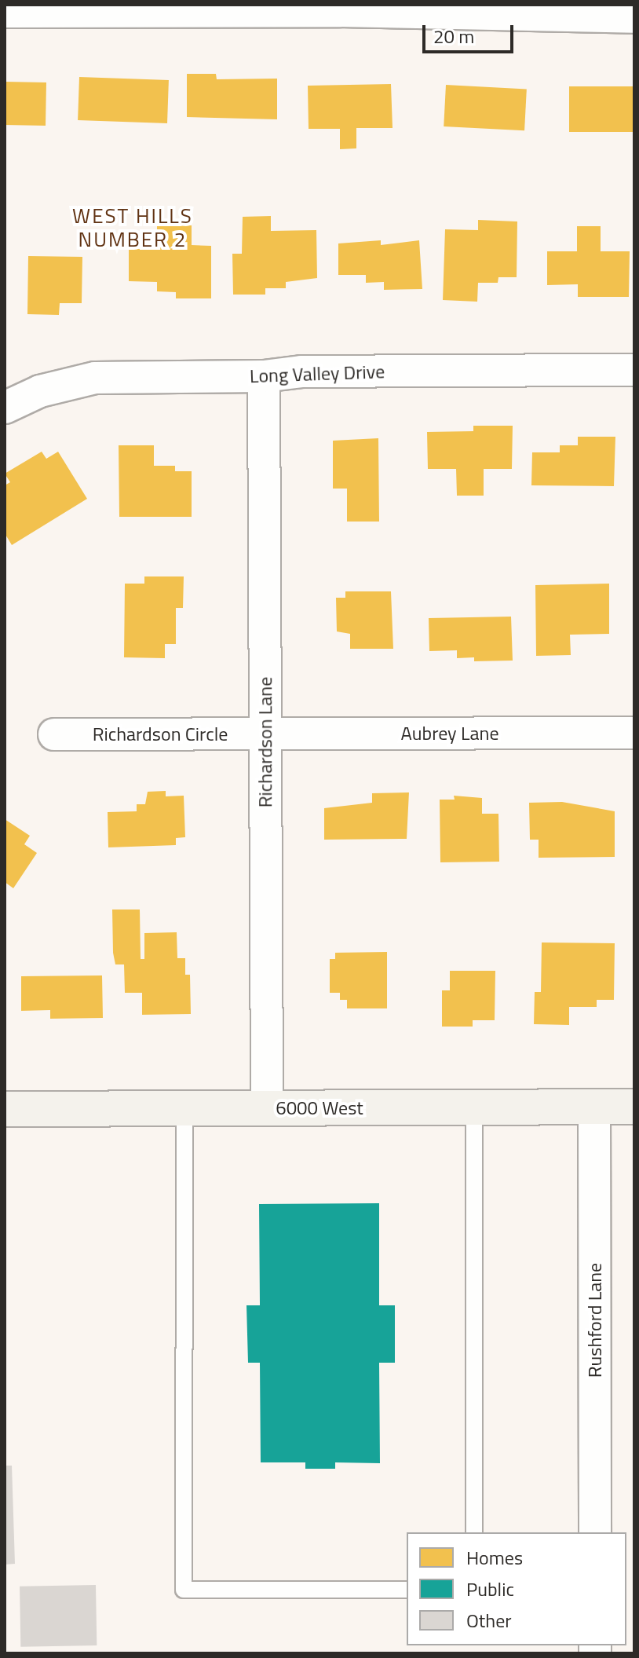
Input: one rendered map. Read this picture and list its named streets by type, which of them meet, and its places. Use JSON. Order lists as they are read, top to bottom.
{
  "streets": {
    "street": [
      "Long Valley Drive",
      "Aubrey Lane",
      "Richardson Circle",
      "Richardson Lane",
      "6000 West",
      "Rushford Lane"
    ]
  },
  "crossings": [
    ["Long Valley Drive", "Richardson Lane"],
    ["Aubrey Lane", "Richardson Circle"],
    ["Aubrey Lane", "Richardson Lane"],
    ["Richardson Circle", "Richardson Lane"],
    ["Richardson Lane", "6000 West"],
    ["6000 West", "Rushford Lane"]
  ],
  "districts": ["WEST HILLS NUMBER 2"],
  "legend": ["Homes", "Public", "Other"],
  "scale_bar": "20 m"
}
